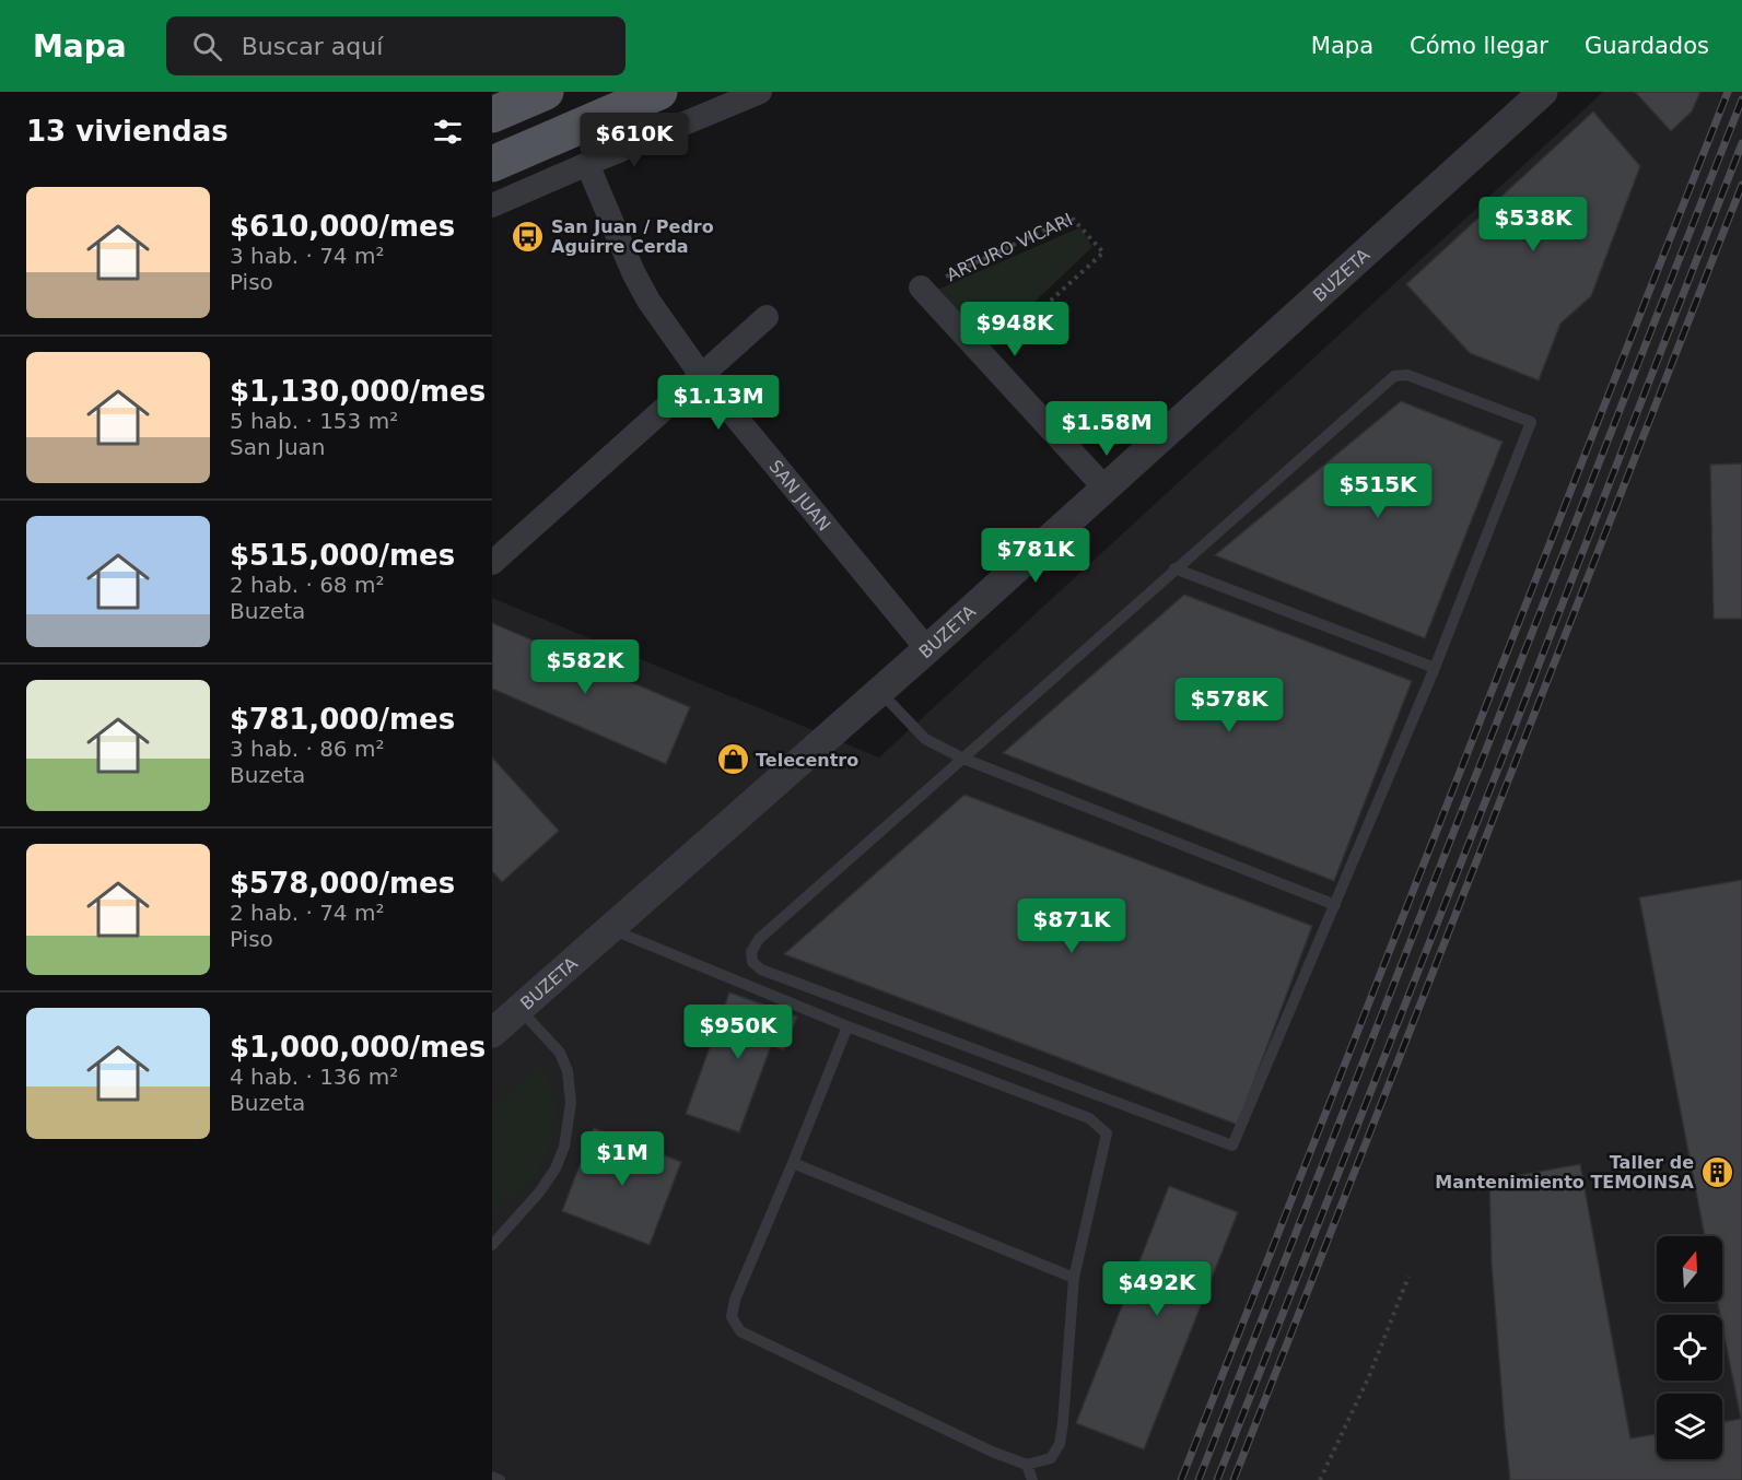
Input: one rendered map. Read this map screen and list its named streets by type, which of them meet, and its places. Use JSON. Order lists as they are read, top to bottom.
{
  "streets": {
    "street": ["ARTURO VICARI", "BUZETA", "SAN JUAN"]
  },
  "crossings": [
    ["ARTURO VICARI", "BUZETA"],
    ["BUZETA", "SAN JUAN"]
  ],
  "places": {
    "bus stop": ["San Juan / Pedro Aguirre Cerda"],
    "shop": ["Telecentro"],
    "building": ["Taller de Mantenimiento TEMOINSA"]
  },
  "north": "top",
  "page": {
    "header": "Mapa",
    "search": "Buscar aquí",
    "nav": ["Mapa", "Cómo llegar", "Guardados"],
    "heading": "13 viviendas",
    "price": [
      "$610K",
      "$538K",
      "$948K",
      "$1.13M",
      "$1.58M",
      "$515K",
      "$781K",
      "$582K",
      "$578K",
      "$871K",
      "$950K",
      "$1M",
      "$492K"
    ],
    "list": [
      {
        "name": "$610,000/mes",
        "note": "3 hab. · 74 m² · Piso"
      },
      {
        "name": "$1,130,000/mes",
        "note": "5 hab. · 153 m² · San Juan"
      },
      {
        "name": "$515,000/mes",
        "note": "2 hab. · 68 m² · Buzeta"
      },
      {
        "name": "$781,000/mes",
        "note": "3 hab. · 86 m² · Buzeta"
      },
      {
        "name": "$578,000/mes",
        "note": "2 hab. · 74 m² · Piso"
      },
      {
        "name": "$1,000,000/mes",
        "note": "4 hab. · 136 m² · Buzeta"
      }
    ]
  }
}
